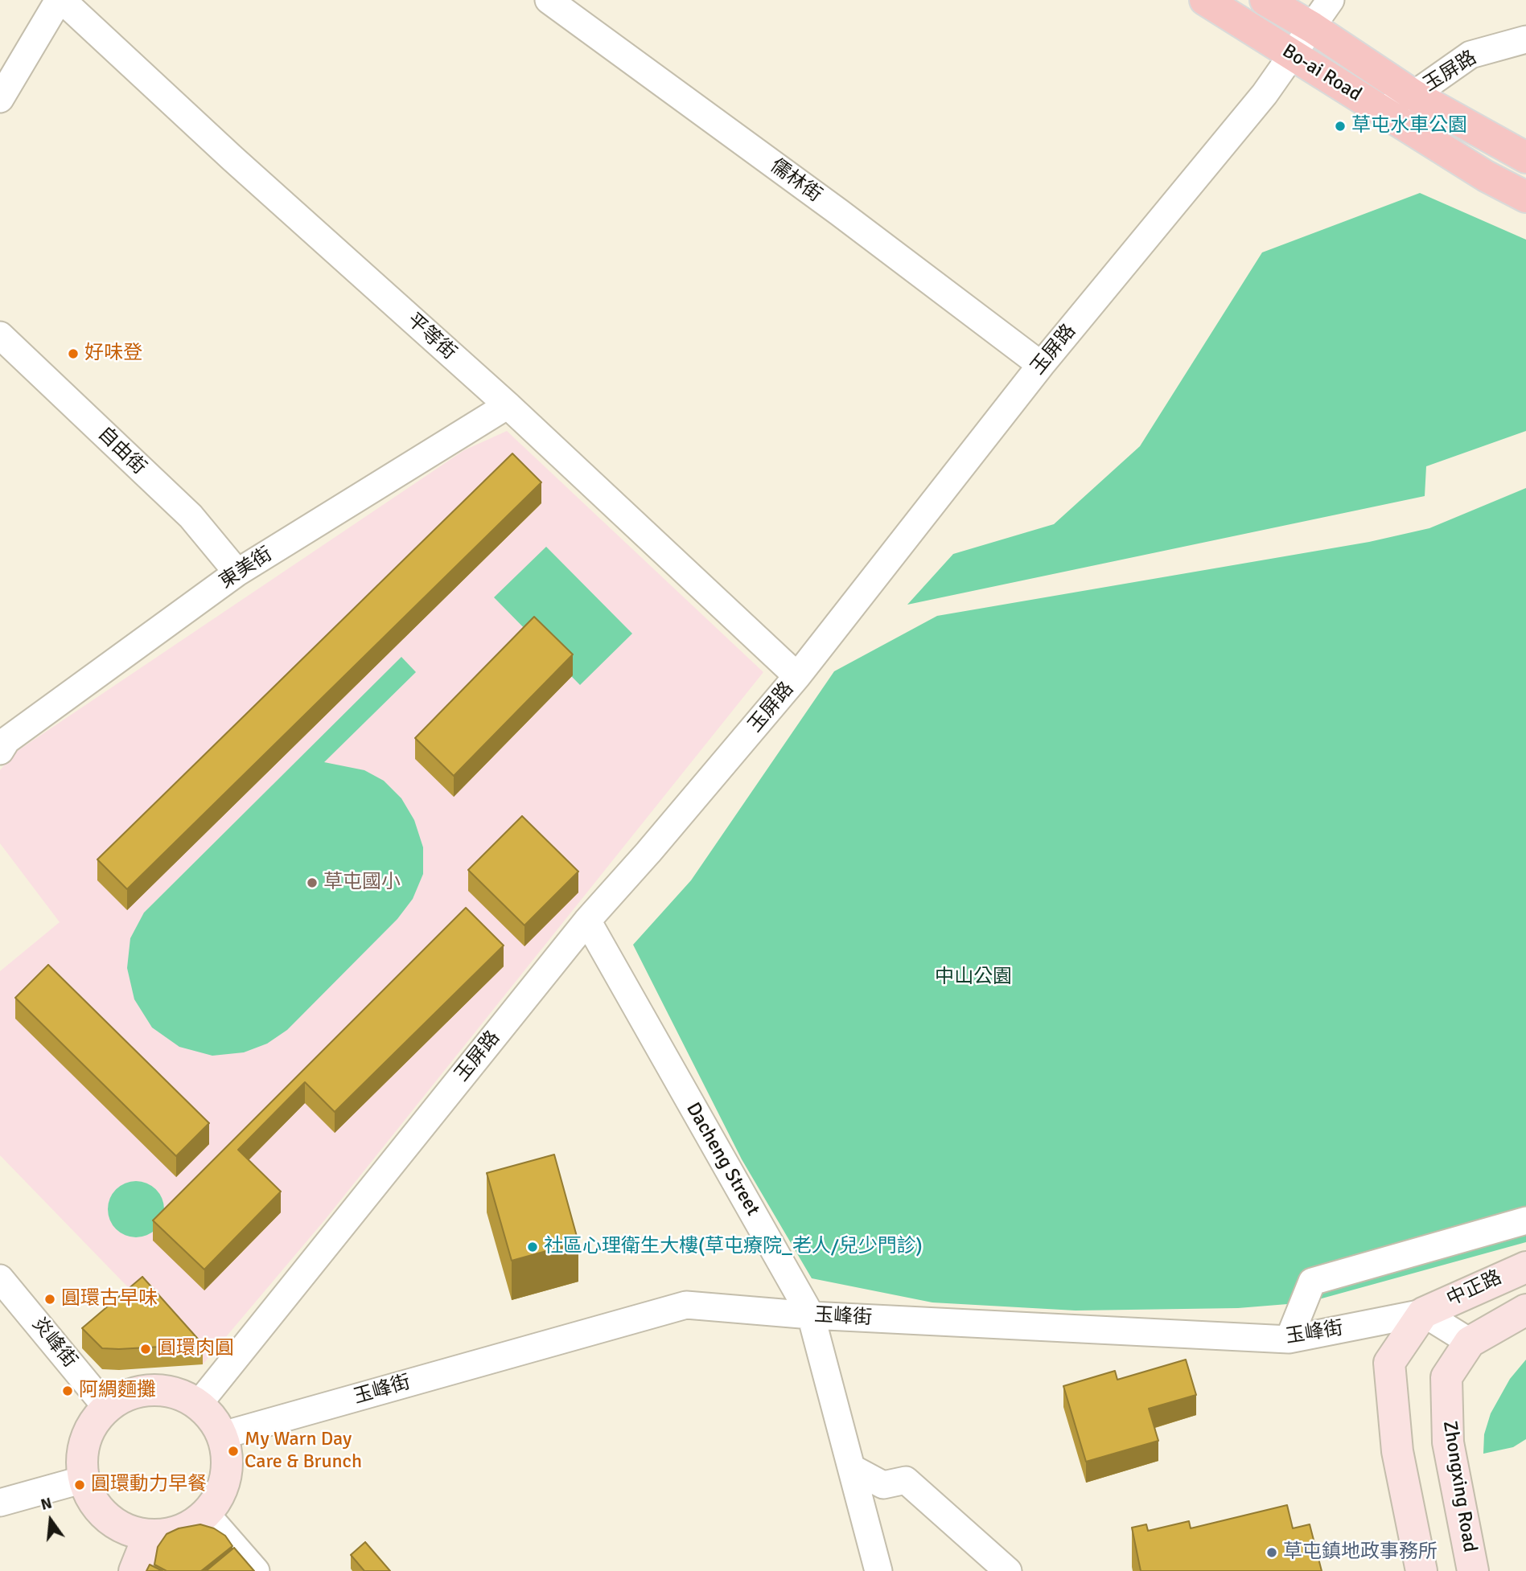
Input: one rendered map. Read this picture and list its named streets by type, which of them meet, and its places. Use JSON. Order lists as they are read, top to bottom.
{
  "streets": {
    "main road": ["Bo-ai Road"],
    "street": [
      "玉屏路",
      "儒林街",
      "平等街",
      "自由街",
      "東美街",
      "Dacheng Street",
      "中正路",
      "玉峰街",
      "炎峰街",
      "Zhongxing Road"
    ]
  },
  "crossings": [
    ["玉屏路", "Bo-ai Road"],
    ["玉屏路", "儒林街"],
    ["玉屏路", "平等街"],
    ["玉屏路", "Dacheng Street"],
    ["玉屏路", "玉峰街"],
    ["玉屏路", "炎峰街"],
    ["平等街", "東美街"],
    ["自由街", "東美街"],
    ["Dacheng Street", "玉峰街"],
    ["中正路", "玉峰街"],
    ["中正路", "Zhongxing Road"],
    ["玉峰街", "炎峰街"]
  ],
  "parks": ["中山公園"],
  "places": [
    "草屯水車公園",
    "好味登",
    "草屯國小",
    "社區心理衛生大樓(草屯療院_老人/兒少門診)",
    "圓環古早味",
    "圓環肉圓",
    "阿綢麵攤",
    "My Warn Day Care & Brunch",
    "圓環動力早餐",
    "草屯鎮地政事務所"
  ],
  "north": "top"
}
